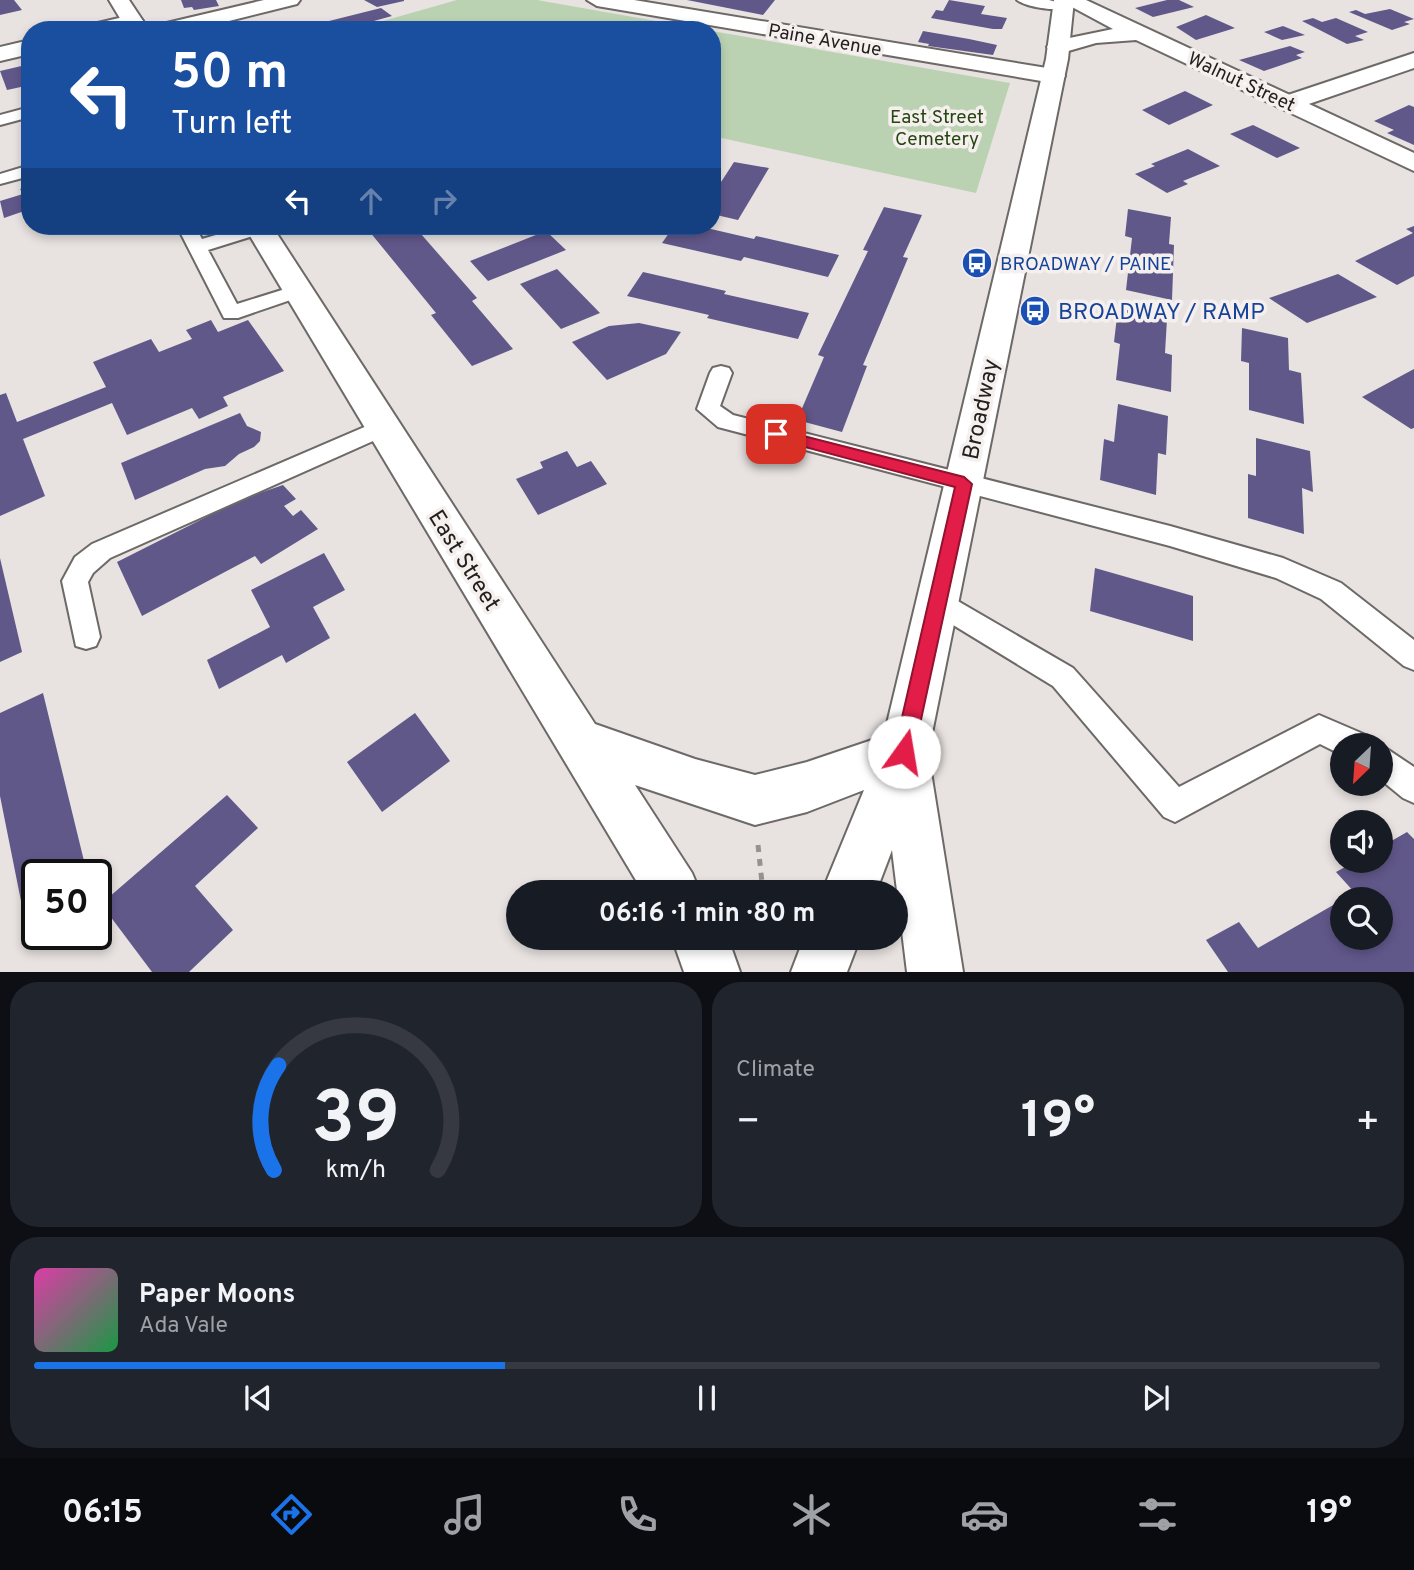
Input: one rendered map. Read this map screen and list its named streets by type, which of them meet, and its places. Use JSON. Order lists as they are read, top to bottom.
{
  "streets": {
    "main road": [
      "Paine Avenue",
      "Walnut Street",
      "Broadway",
      "East Street"
    ]
  },
  "crossings": [
    ["Paine Avenue", "Broadway"],
    ["Walnut Street", "Broadway"]
  ],
  "parks": ["East Street Cemetery"],
  "places": {
    "bus stop": ["BROADWAY / PAINE", "BROADWAY / RAMP"]
  },
  "north": "bottom left",
  "page": {
    "turn": ["50 m", "Turn left"],
    "limit": "50",
    "trip": "06:16 · 1 min · 80 m",
    "tile": "Climate",
    "heat": ["−", "19°", "+"],
    "song": ["Paper Moons", "Ada Vale"],
    "tabs": ["06:15", "19°"],
    "gauge": ["39", "km/h"]
  }
}
